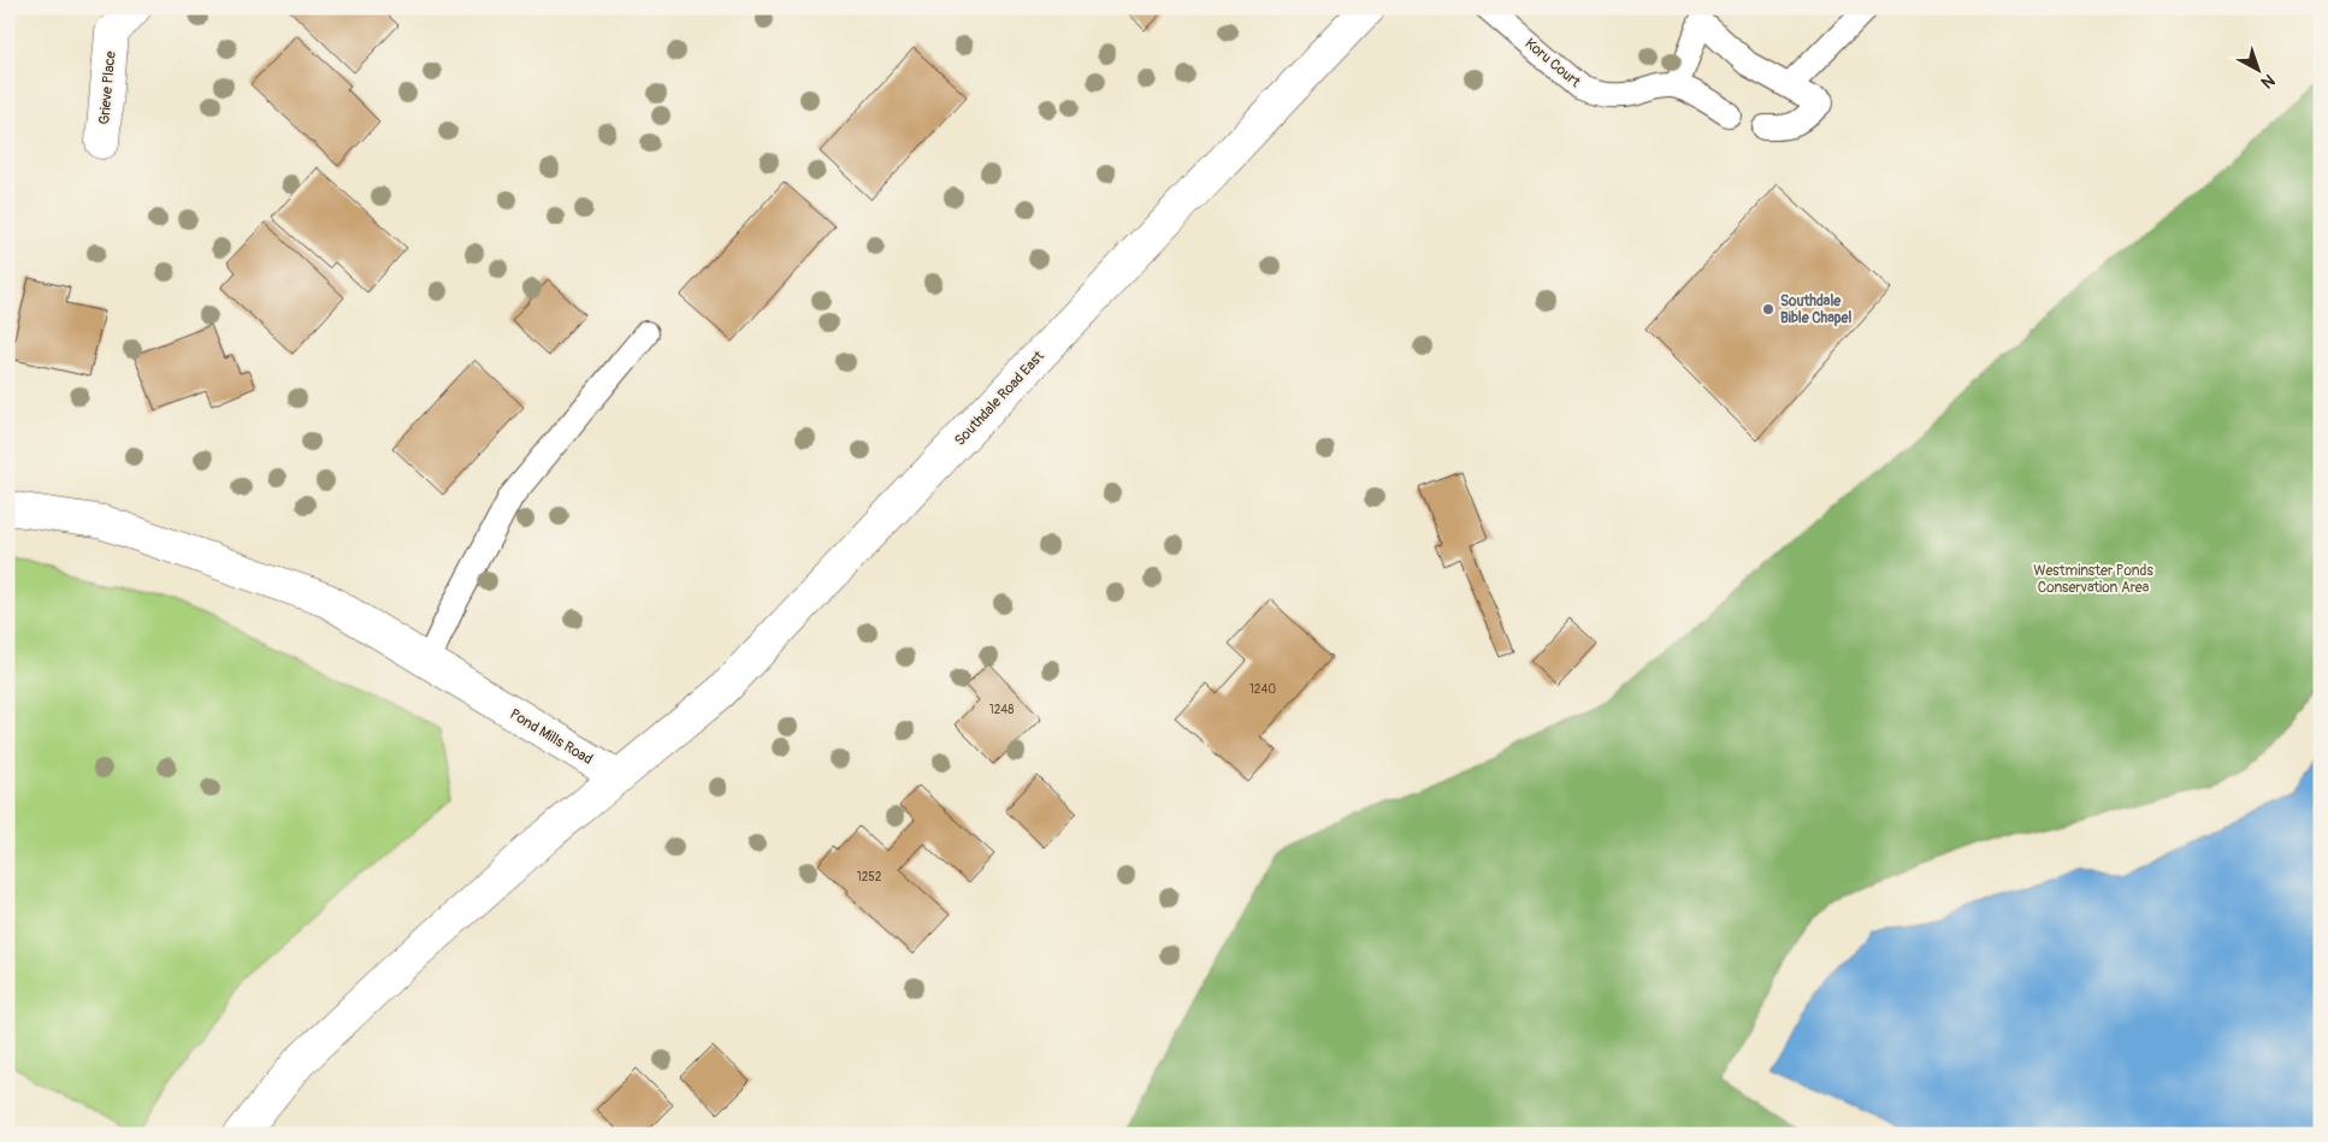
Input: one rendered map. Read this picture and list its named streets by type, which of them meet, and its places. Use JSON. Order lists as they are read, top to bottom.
{
  "streets": {
    "main road": ["Grieve Place", "Southdale Road East", "Pond Mills Road"],
    "lane": ["Koru Court"]
  },
  "crossings": [
    ["Southdale Road East", "Pond Mills Road"]
  ],
  "parks": ["Westminster Ponds Conservation Area"],
  "places": ["Southdale Bible Chapel"],
  "house_numbers": ["1240", "1248", "1252"],
  "north": "bottom right"
}
